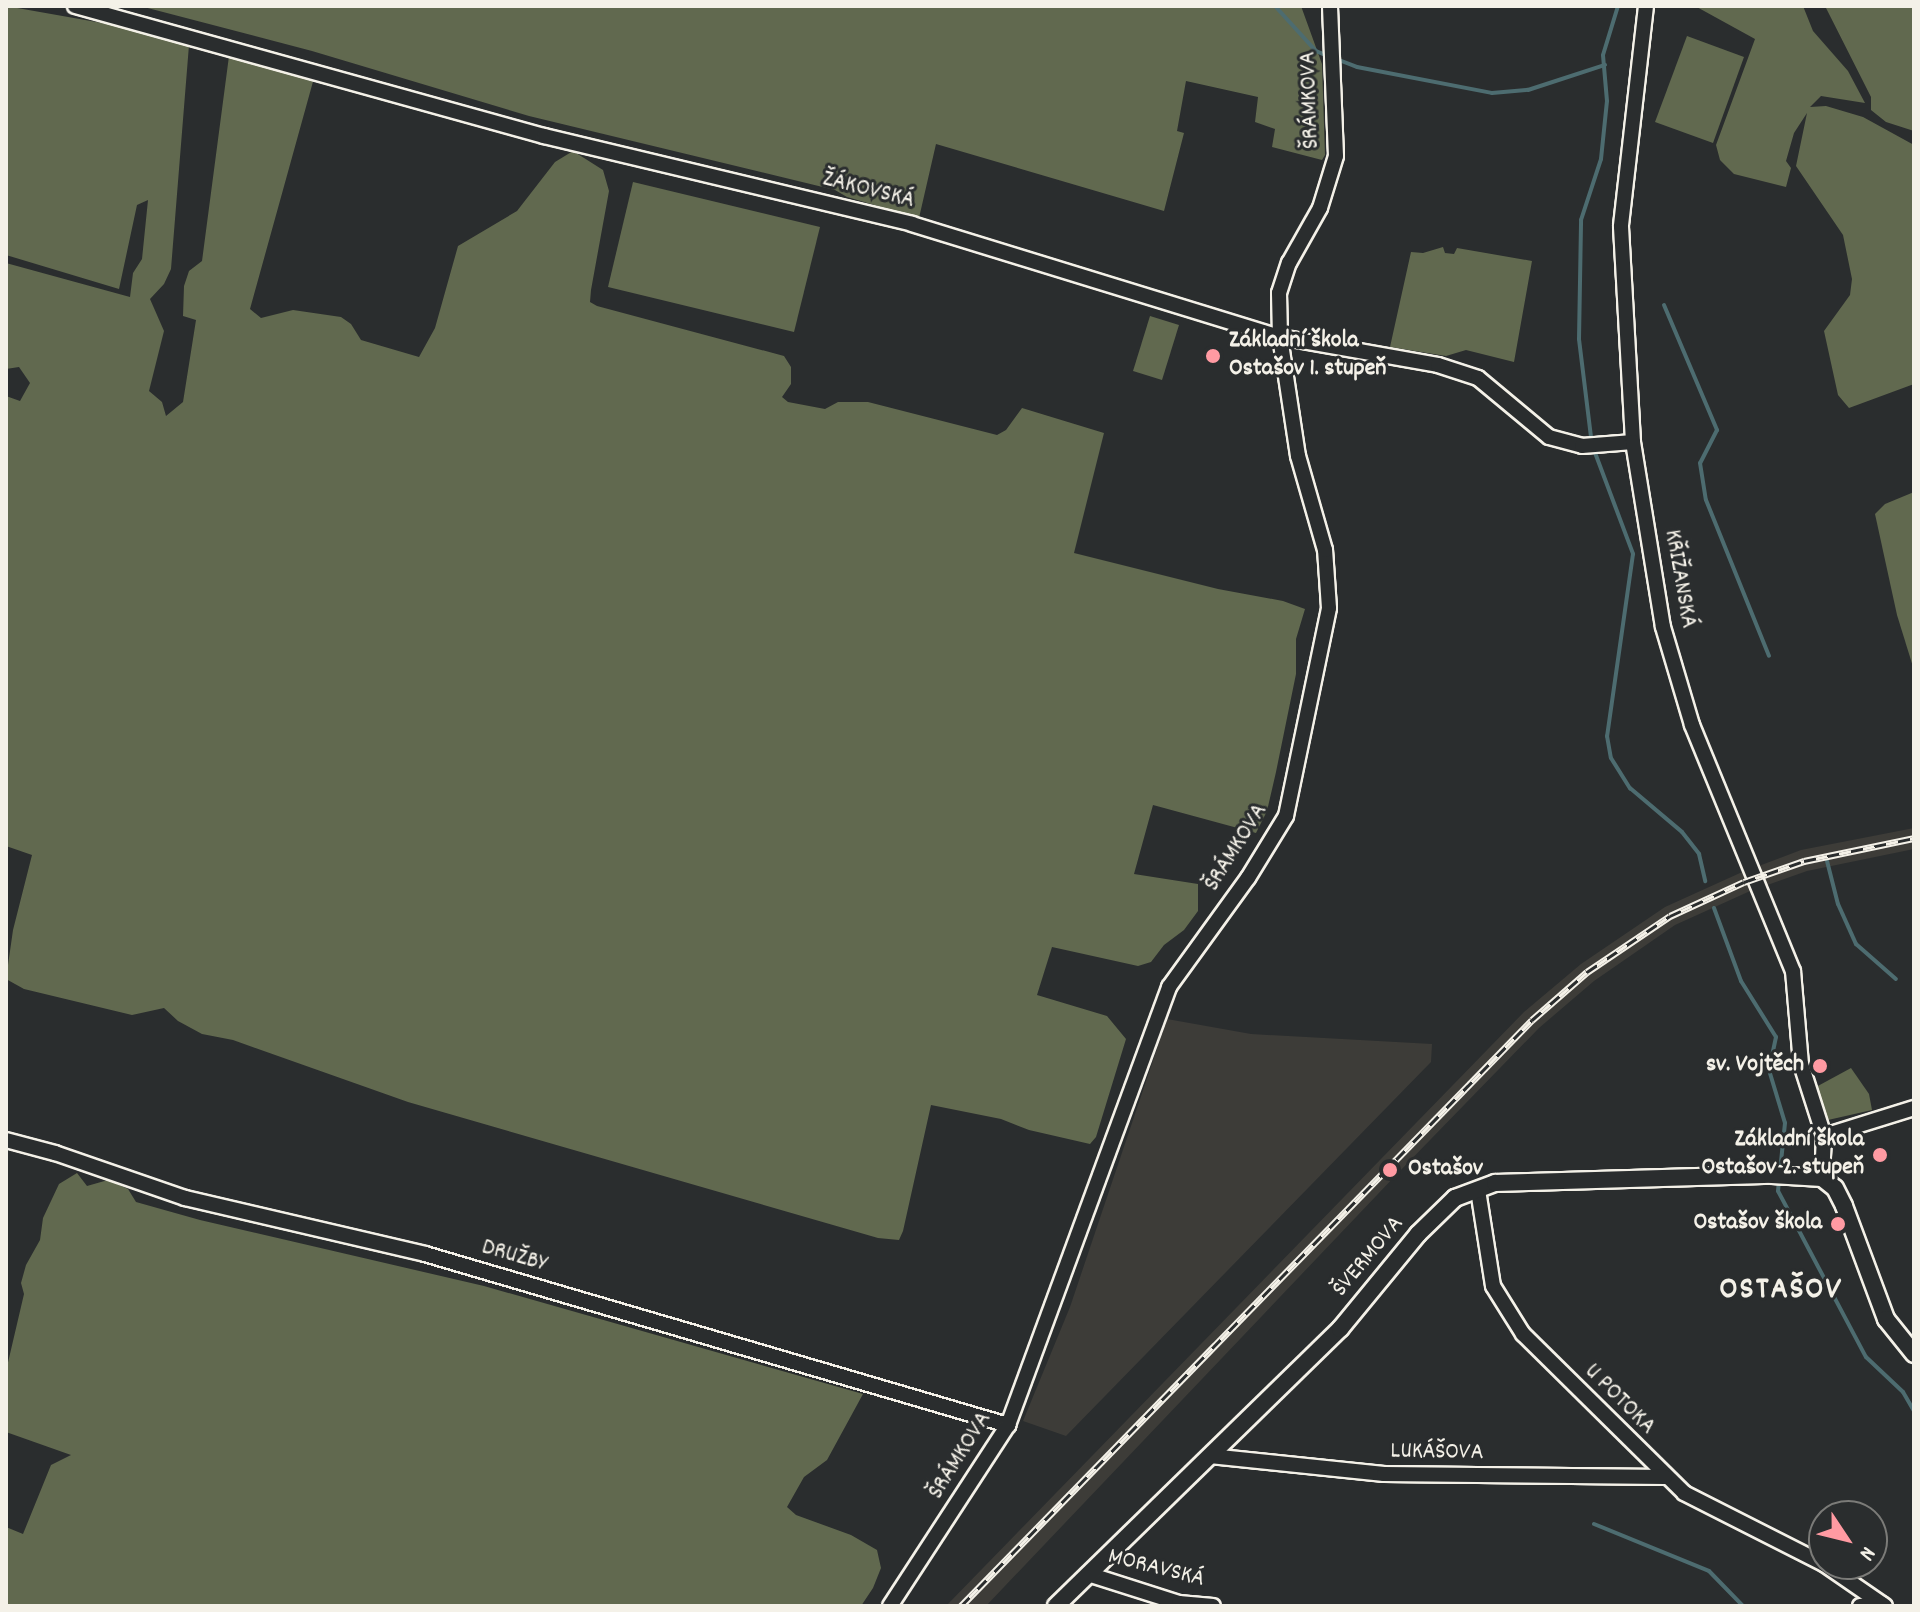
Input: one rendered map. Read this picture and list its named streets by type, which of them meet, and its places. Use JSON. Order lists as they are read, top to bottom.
{
  "streets": {
    "street": [
      "ŠRÁMKOVA",
      "ŽÁKOVSKÁ",
      "KŘIŽANSKÁ",
      "DRUŽBY",
      "ŠVERMOVA",
      "U POTOKA",
      "LUKÁŠOVA",
      "MORAVSKÁ"
    ]
  },
  "crossings": [
    ["ŠRÁMKOVA", "ŽÁKOVSKÁ"],
    ["ŠRÁMKOVA", "DRUŽBY"],
    ["ŽÁKOVSKÁ", "KŘIŽANSKÁ"],
    ["KŘIŽANSKÁ", "ŠVERMOVA"],
    ["ŠVERMOVA", "U POTOKA"],
    ["ŠVERMOVA", "LUKÁŠOVA"],
    ["ŠVERMOVA", "MORAVSKÁ"],
    ["U POTOKA", "LUKÁŠOVA"]
  ],
  "districts": ["OSTAŠOV"],
  "places": [
    "Základní škola Ostašov 1. stupeň",
    "sv. Vojtěch",
    "Základní škola Ostašov 2. stupeň",
    "Ostašov",
    "Ostašov škola"
  ],
  "north": "bottom right"
}
